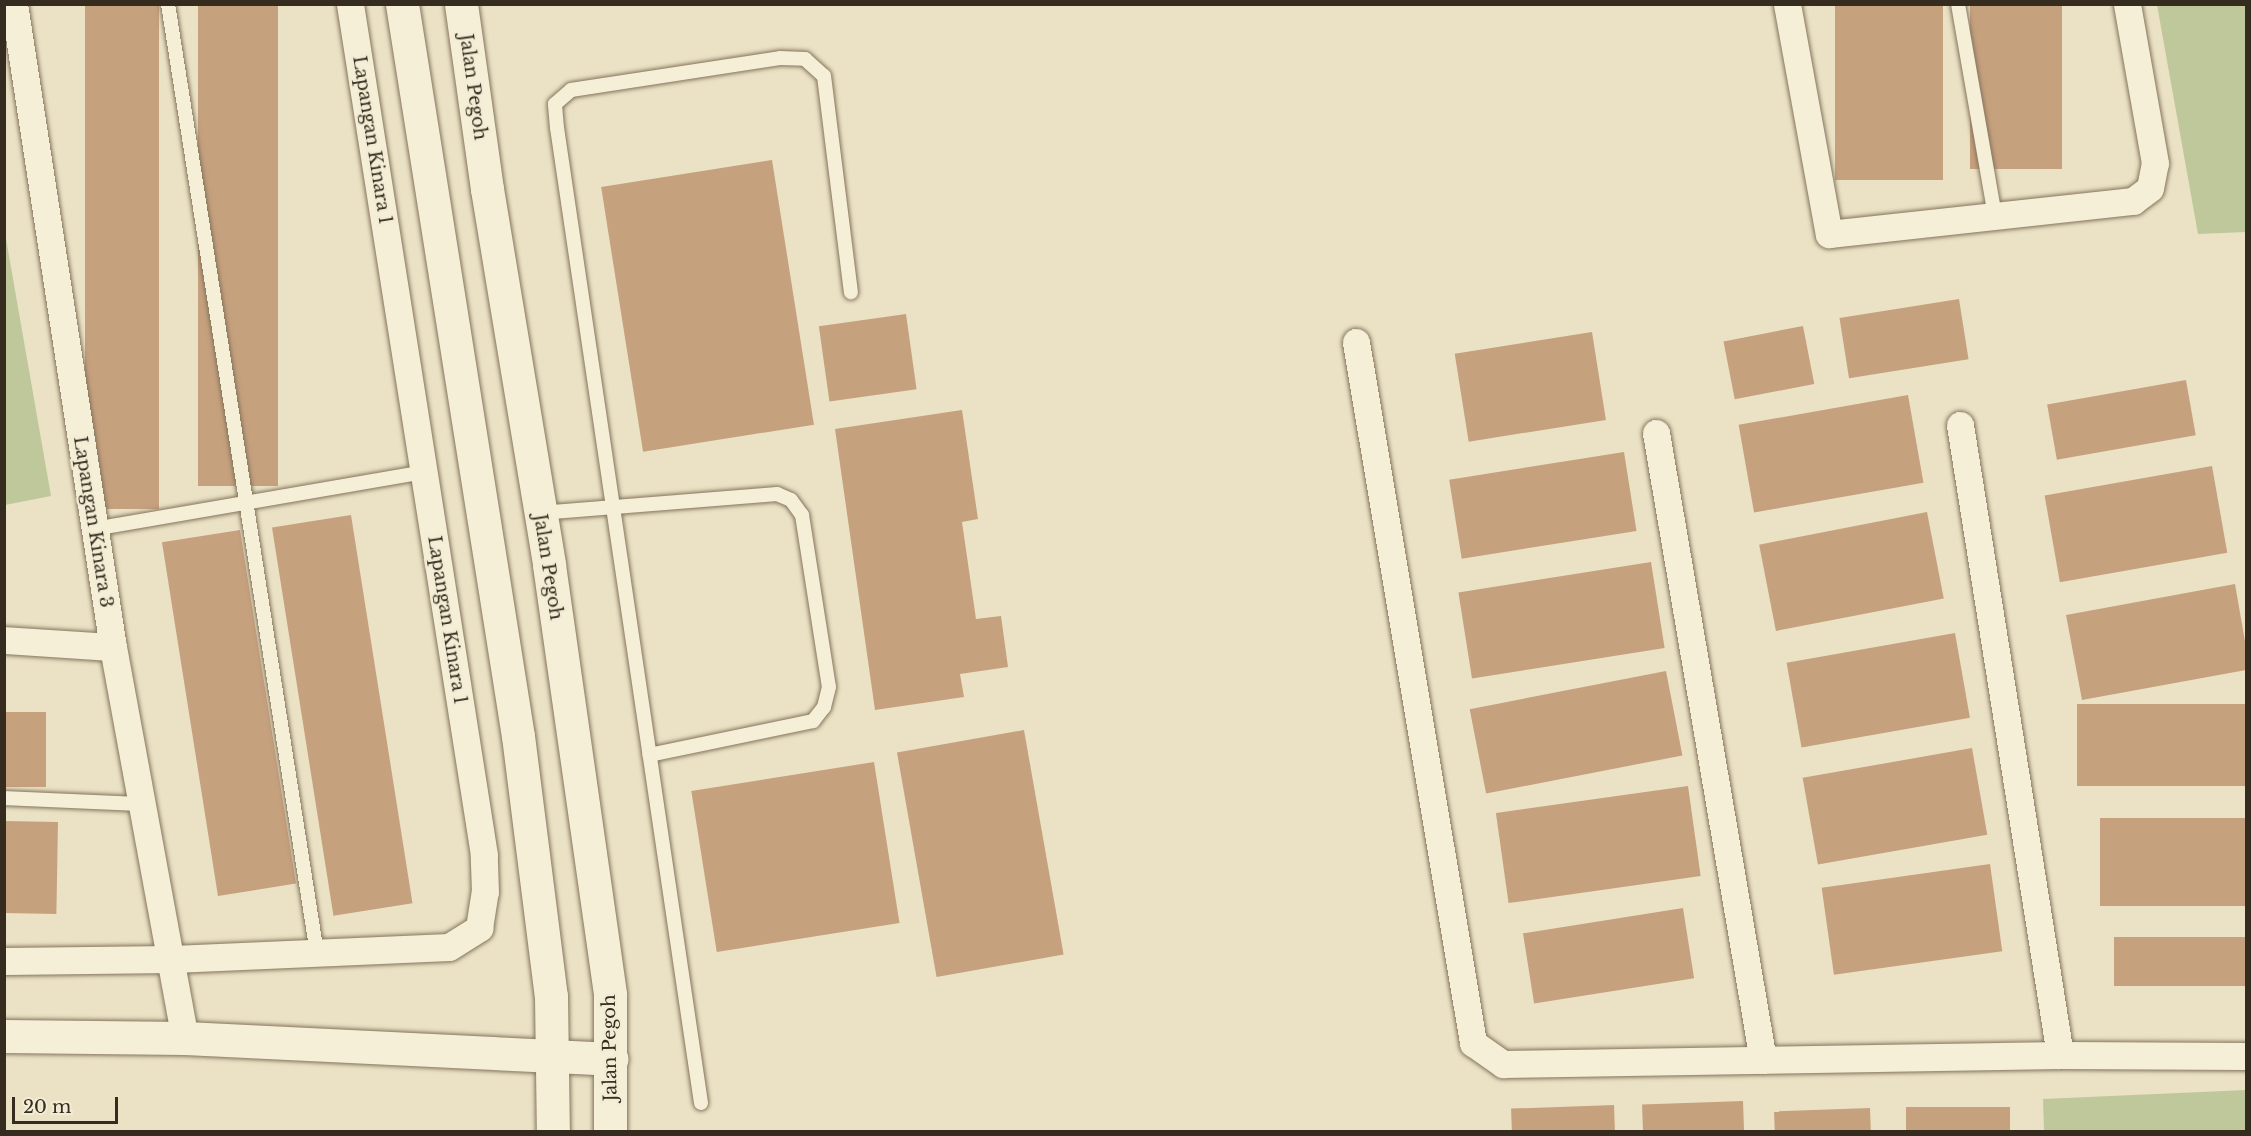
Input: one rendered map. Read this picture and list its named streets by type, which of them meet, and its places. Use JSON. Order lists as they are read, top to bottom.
{
  "streets": {
    "street": ["Jalan Pegoh", "Lapangan Kinara 1", "Lapangan Kinara 3"]
  },
  "crossings": [
    ["Lapangan Kinara 1", "Lapangan Kinara 3"]
  ],
  "scale_bar": "20 m"
}
